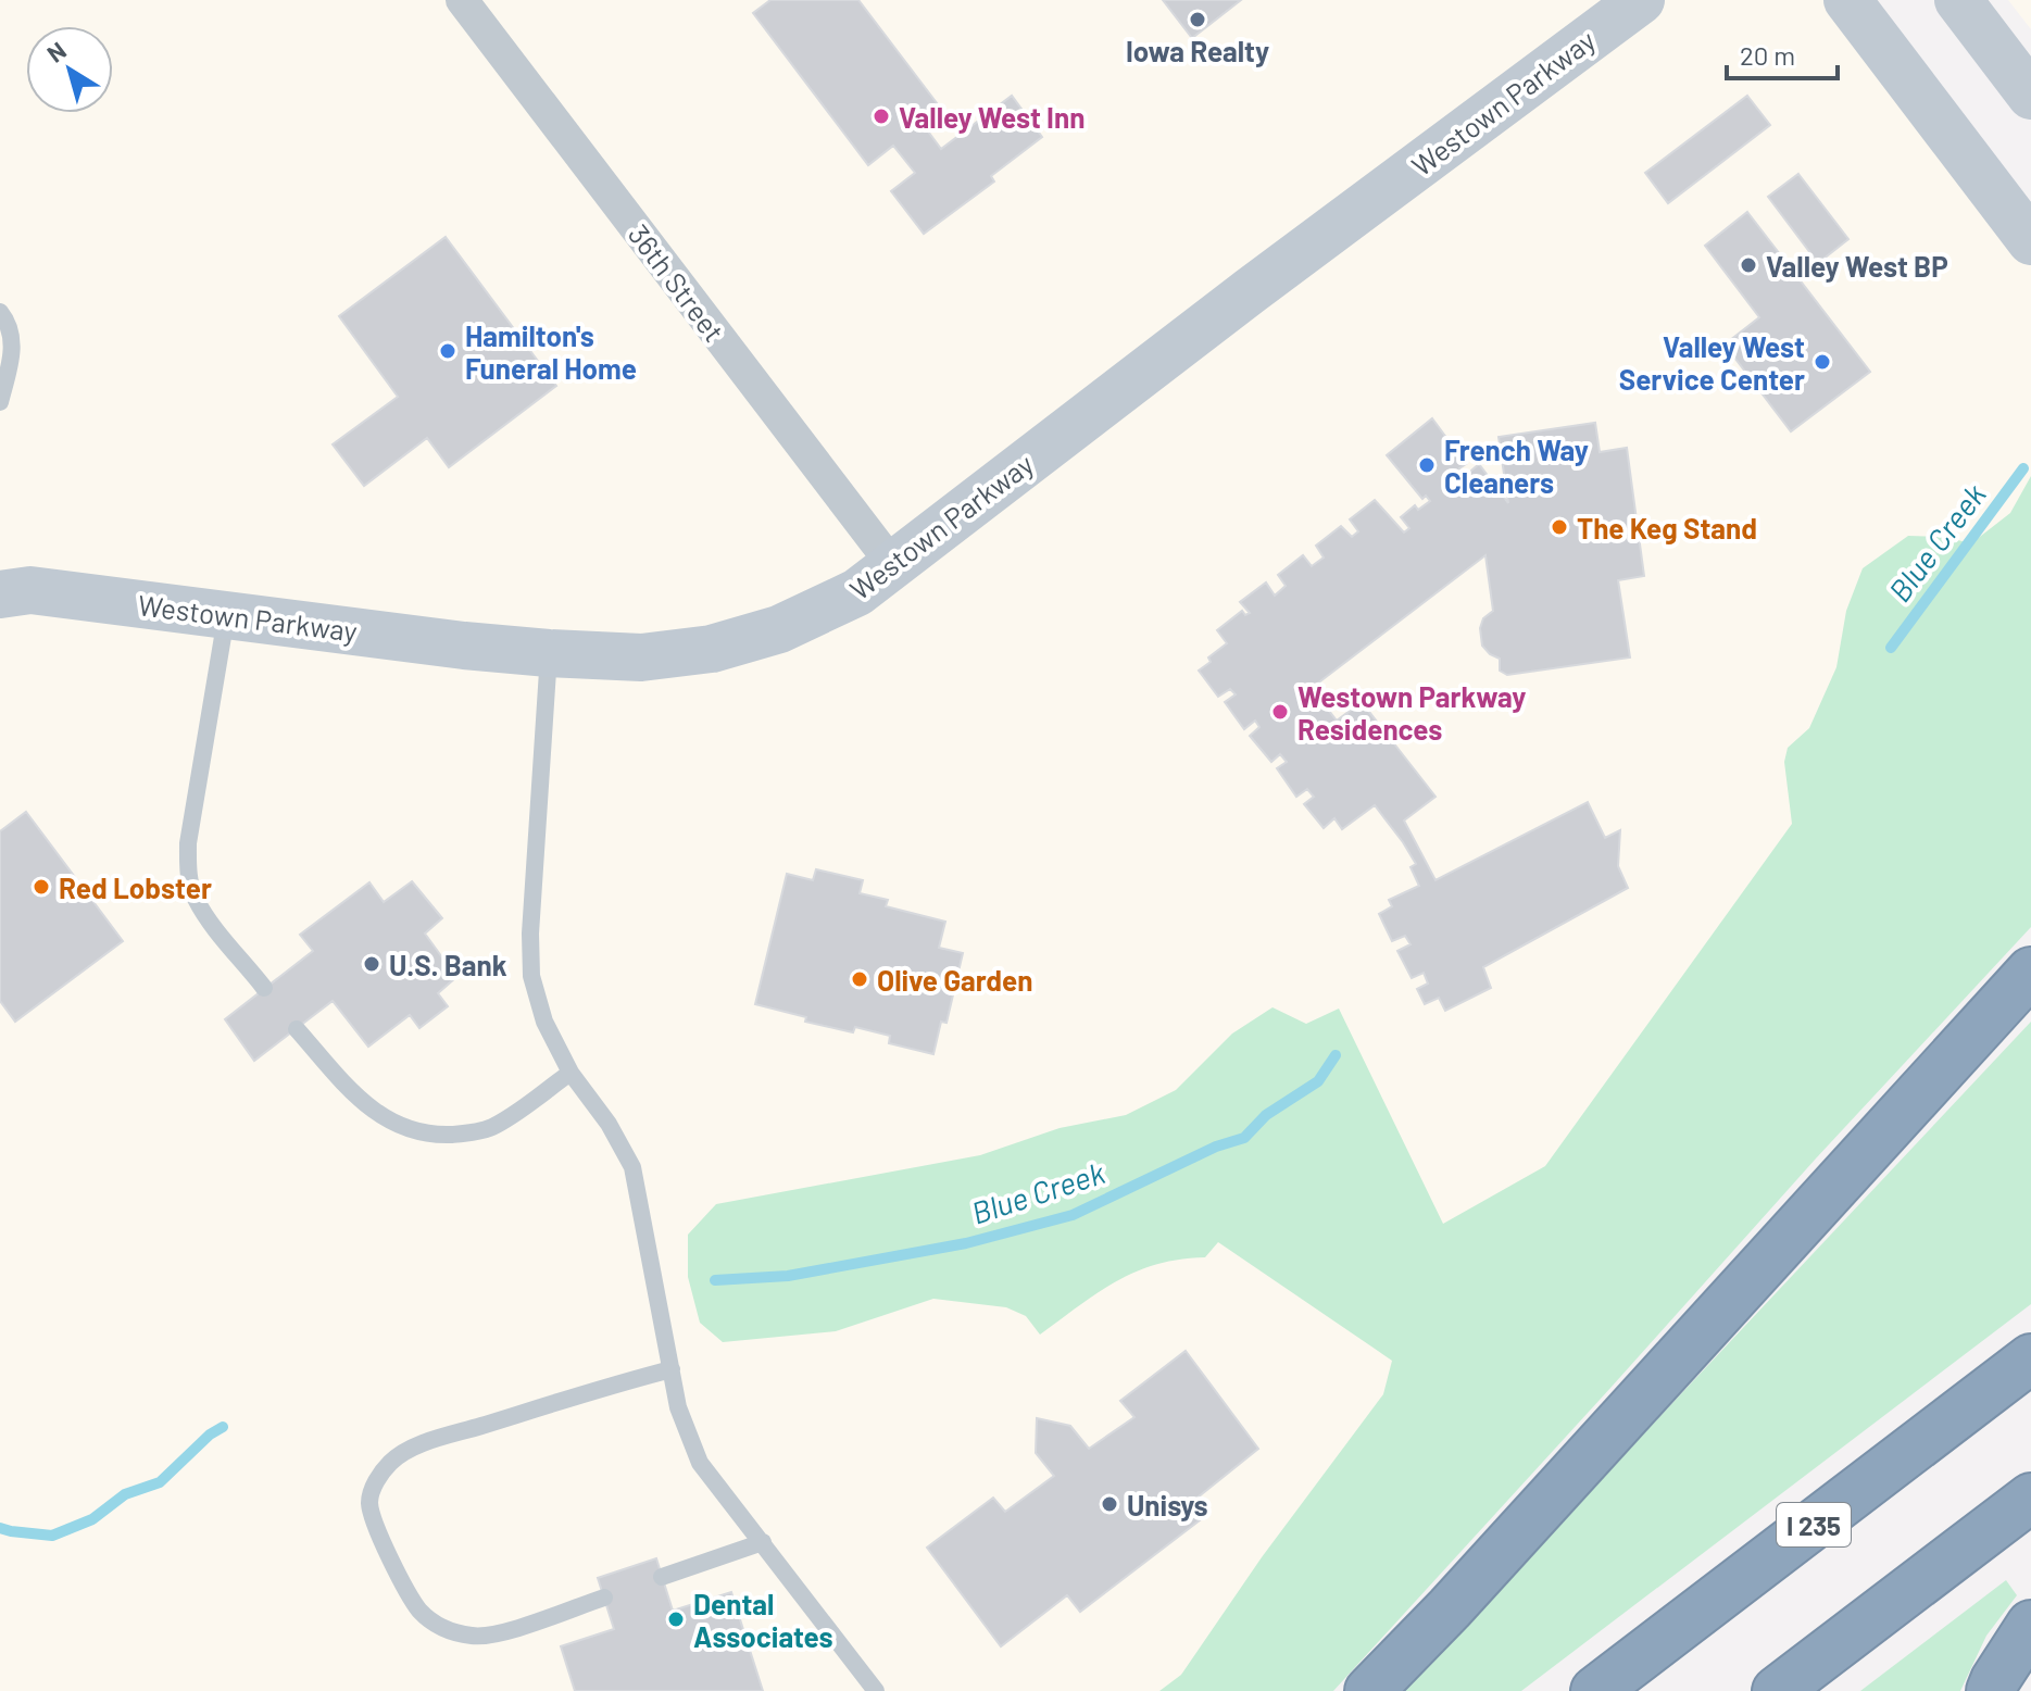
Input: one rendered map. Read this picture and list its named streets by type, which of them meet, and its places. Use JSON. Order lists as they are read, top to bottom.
{
  "streets": {
    "highway": ["I 235"],
    "street": ["Westown Parkway", "36th Street"]
  },
  "crossings": [
    ["Westown Parkway", "36th Street"]
  ],
  "water": ["Blue Creek"],
  "places": [
    "Iowa Realty",
    "Valley West Inn",
    "Valley West BP",
    "Hamilton's Funeral Home",
    "Valley West Service Center",
    "French Way Cleaners",
    "The Keg Stand",
    "Westown Parkway Residences",
    "Red Lobster",
    "U.S. Bank",
    "Olive Garden",
    "Unisys",
    "Dental Associates"
  ],
  "scale_bar": "20 m",
  "north": "top left"
}
